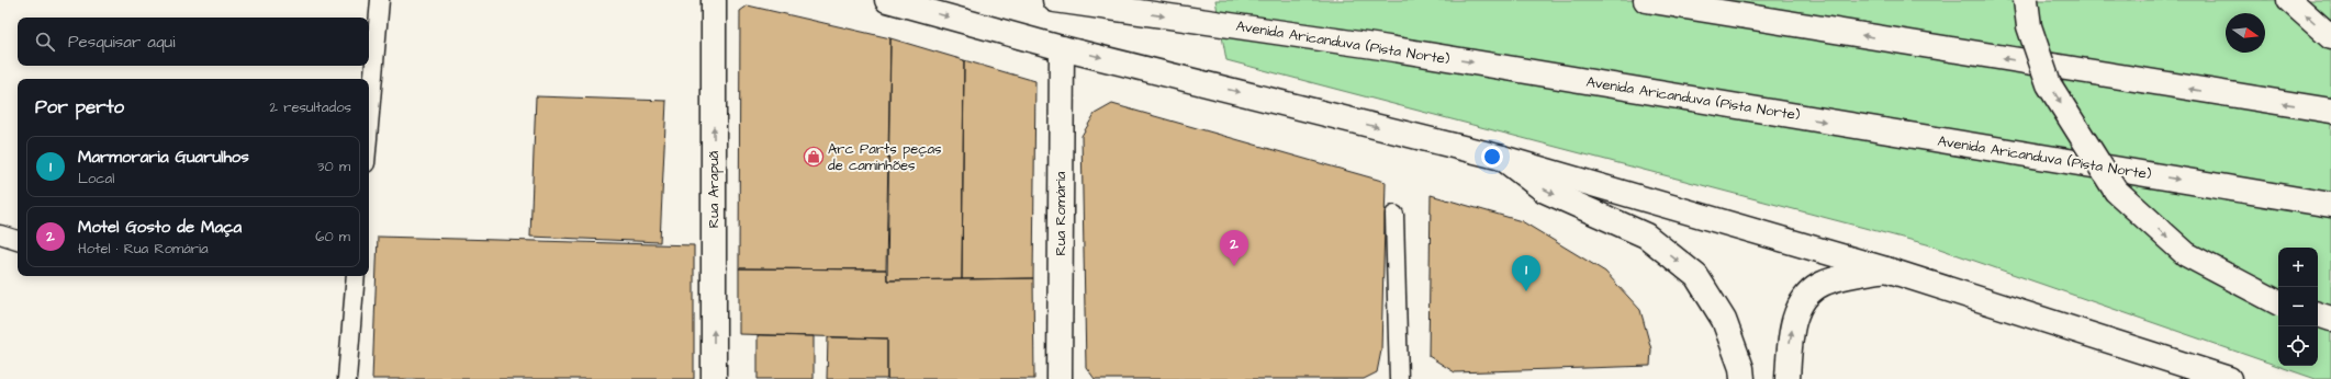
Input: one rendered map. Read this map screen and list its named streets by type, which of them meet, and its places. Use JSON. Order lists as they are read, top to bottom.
{
  "streets": {
    "main road": ["Avenida Aricanduva (Pista Norte)", "Rua Arapuã", "Rua Romária"]
  },
  "one_way": ["Rua Arapuã"],
  "places": {
    "shop": ["Arc Parts peças de caminhões"]
  },
  "north": "right",
  "page": {
    "search": "Pesquisar aqui",
    "heading": ["Por perto", "2 resultados"],
    "list": [
      {
        "mark": "1",
        "name": "Marmoraria Guarulhos",
        "note": "Local",
        "value": "30 m"
      },
      {
        "mark": "2",
        "name": "Motel Gosto de Maça",
        "note": "Hotel · Rua Romária",
        "value": "60 m"
      }
    ],
    "pins": ["2", "1"],
    "map_buttons": ["+", "−"]
  }
}
